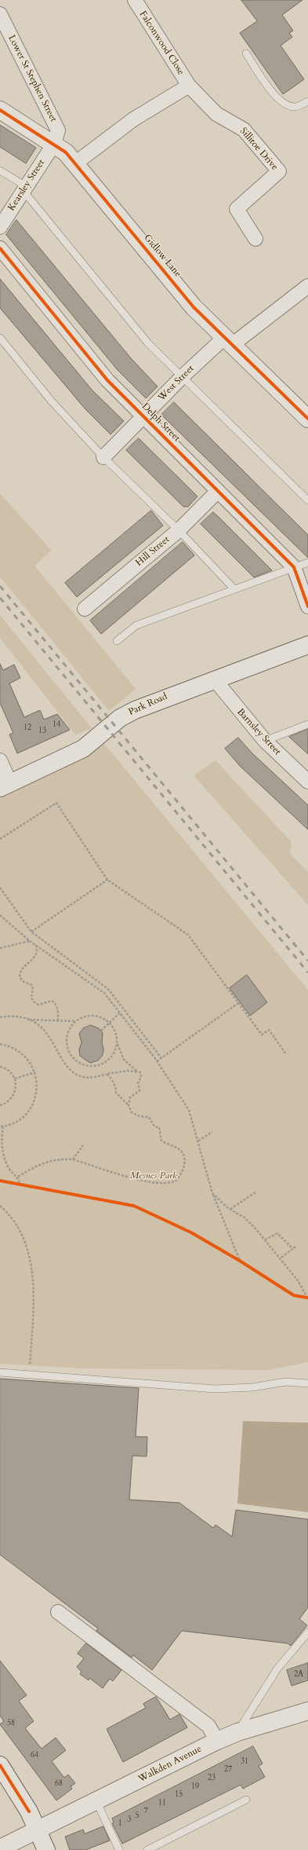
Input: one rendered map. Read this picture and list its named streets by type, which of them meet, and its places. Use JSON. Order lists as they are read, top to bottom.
{
  "streets": {
    "street": [
      "Falconwood Close",
      "Lower St Stephen Street",
      "Sillitoe Drive",
      "Kearsley Street",
      "Gidlow Lane",
      "West Street",
      "Delph Street",
      "Hill Street",
      "Park Road",
      "Barnsley Street",
      "Walkden Avenue"
    ]
  },
  "crossings": [
    ["Falconwood Close", "Sillitoe Drive"],
    ["Lower St Stephen Street", "Kearsley Street"],
    ["Lower St Stephen Street", "Gidlow Lane"],
    ["Kearsley Street", "Gidlow Lane"],
    ["Gidlow Lane", "West Street"],
    ["West Street", "Delph Street"],
    ["Delph Street", "Hill Street"],
    ["Park Road", "Barnsley Street"]
  ],
  "parks": ["Mesnes Park"],
  "house_numbers": [
    "14",
    "12",
    "13",
    "2A",
    "58",
    "64",
    "31",
    "27",
    "23",
    "68",
    "19",
    "15",
    "11",
    "7",
    "5",
    "3",
    "1"
  ]
}
